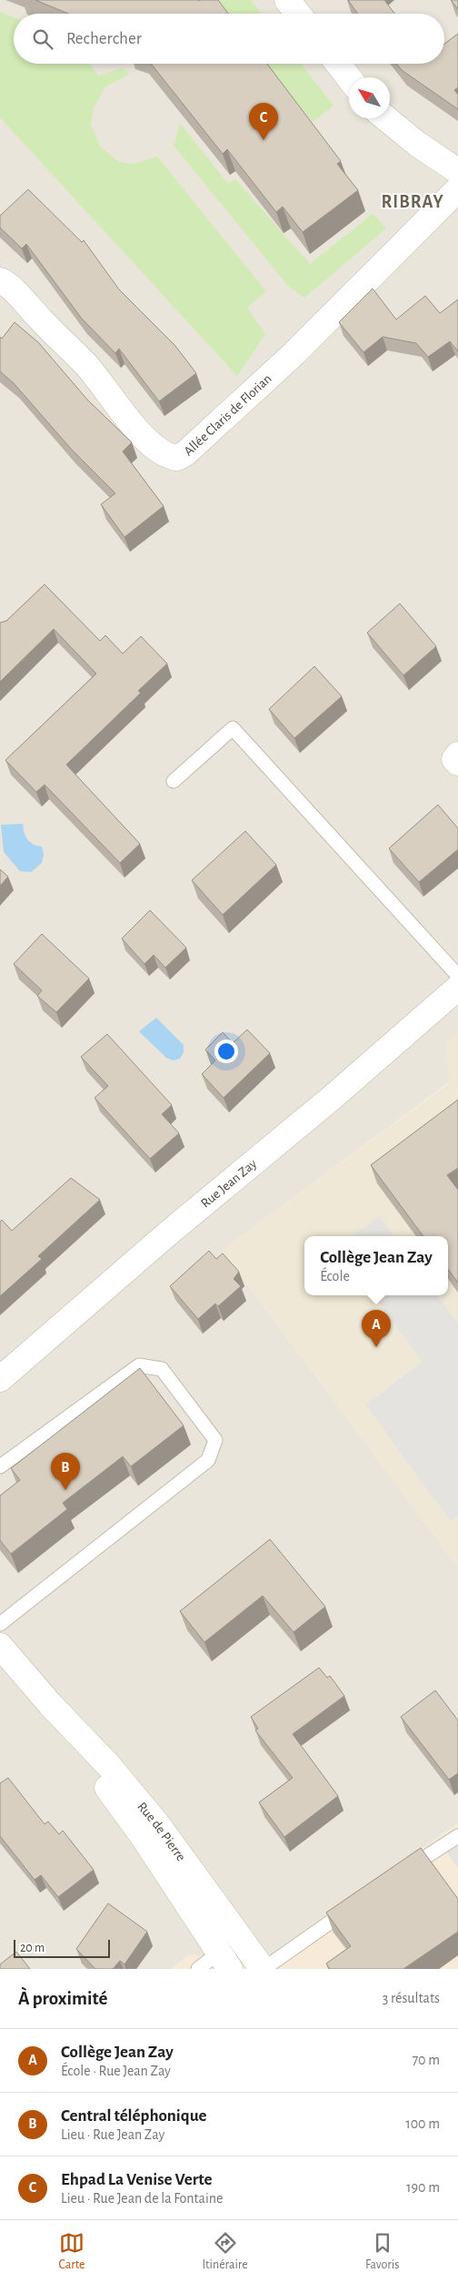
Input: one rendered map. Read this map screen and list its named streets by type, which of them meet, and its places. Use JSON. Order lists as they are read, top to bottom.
{
  "streets": {
    "street": ["Allée Claris de Florian", "Rue Jean Zay", "Rue de Pierre"]
  },
  "districts": ["RIBRAY"],
  "scale_bar": "20 m",
  "north": "top left",
  "page": {
    "search": "Rechercher",
    "pins": ["C", "A", "B"],
    "popup": ["Collège Jean Zay", "École"],
    "scale": "20 m",
    "heading": ["À proximité", "3 résultats"],
    "list": [
      {
        "mark": "A",
        "name": "Collège Jean Zay",
        "note": "École · Rue Jean Zay",
        "value": "70 m"
      },
      {
        "mark": "B",
        "name": "Central téléphonique",
        "note": "Lieu · Rue Jean Zay",
        "value": "100 m"
      },
      {
        "mark": "C",
        "name": "Ehpad La Venise Verte",
        "note": "Lieu · Rue Jean de la Fontaine",
        "value": "190 m"
      }
    ],
    "nav": ["Carte", "Itinéraire", "Favoris"]
  }
}
